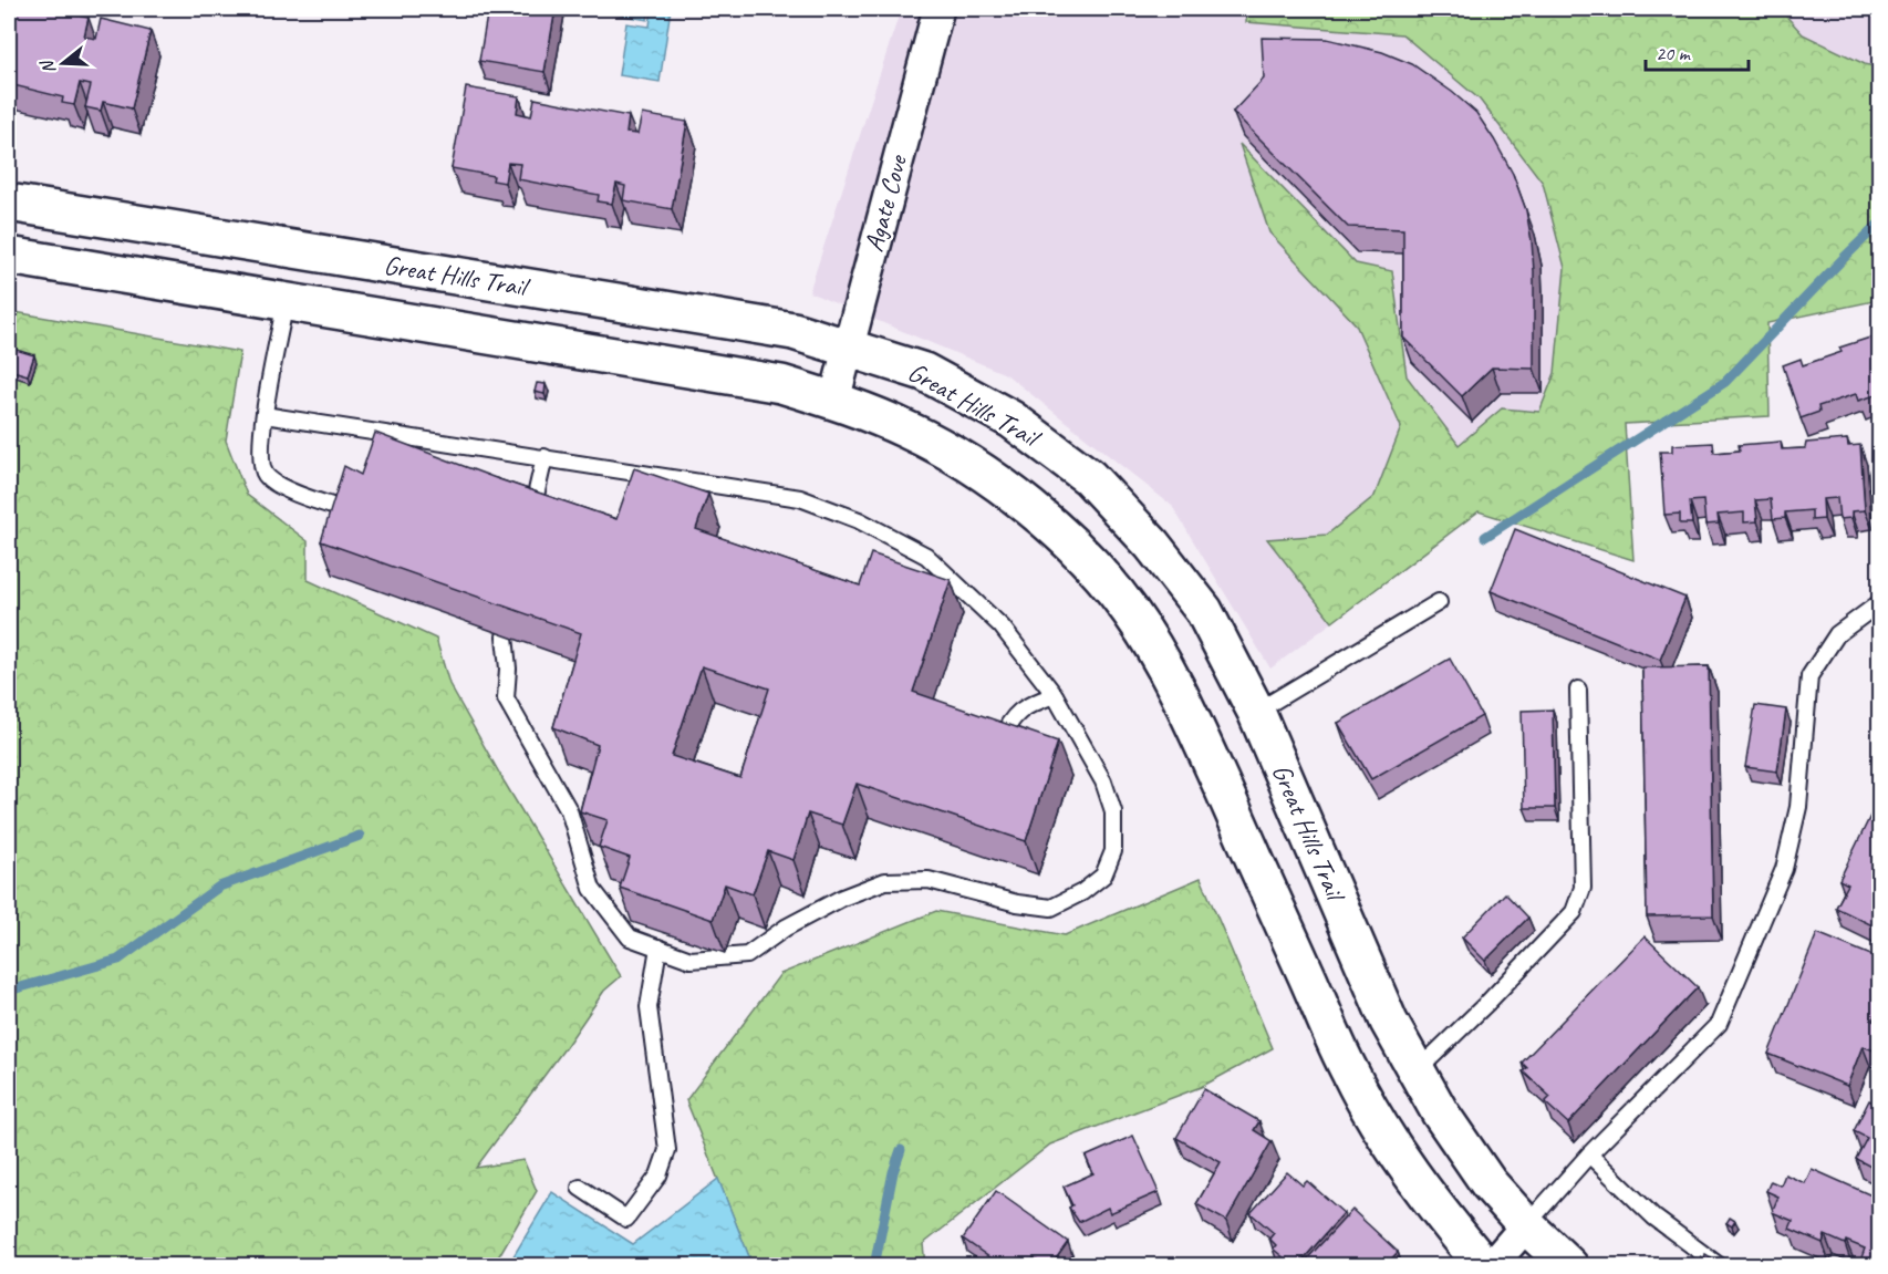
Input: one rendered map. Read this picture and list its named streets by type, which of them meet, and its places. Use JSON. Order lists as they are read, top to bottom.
{
  "streets": {
    "street": ["Agate Cove", "Great Hills Trail"]
  },
  "crossings": [
    ["Agate Cove", "Great Hills Trail"]
  ],
  "scale_bar": "20 m",
  "north": "left"
}
